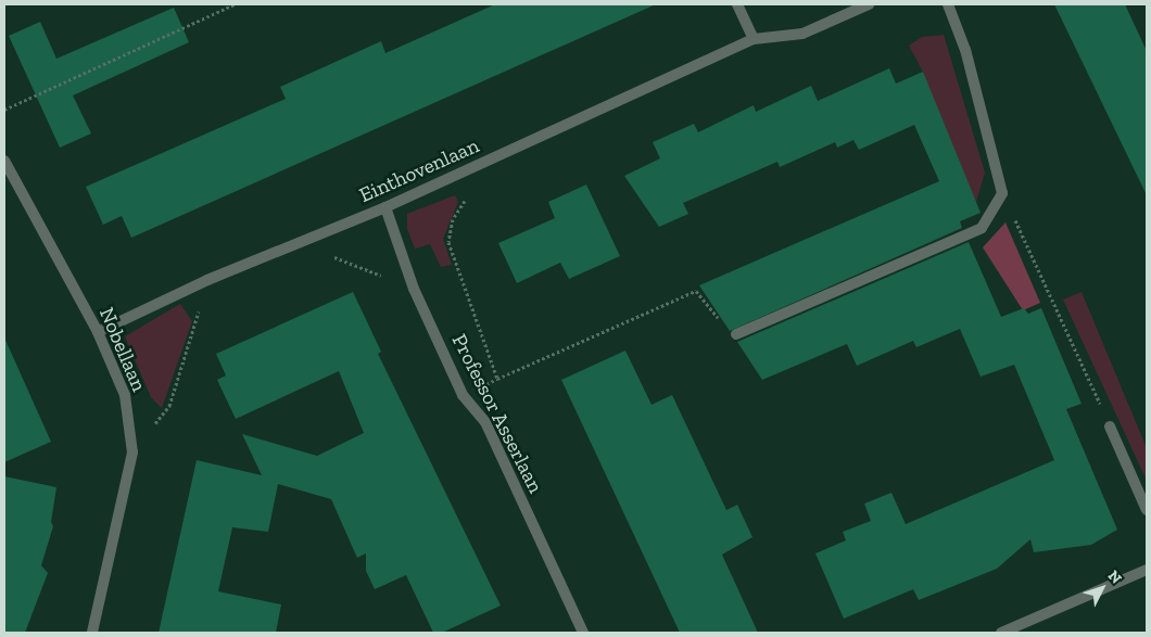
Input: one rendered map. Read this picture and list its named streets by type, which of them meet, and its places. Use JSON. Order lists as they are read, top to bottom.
{
  "streets": {
    "street": ["Einthovenlaan", "Nobellaan", "Professor Asserlaan"]
  },
  "crossings": [
    ["Einthovenlaan", "Nobellaan"],
    ["Einthovenlaan", "Professor Asserlaan"]
  ],
  "north": "top right"
}
